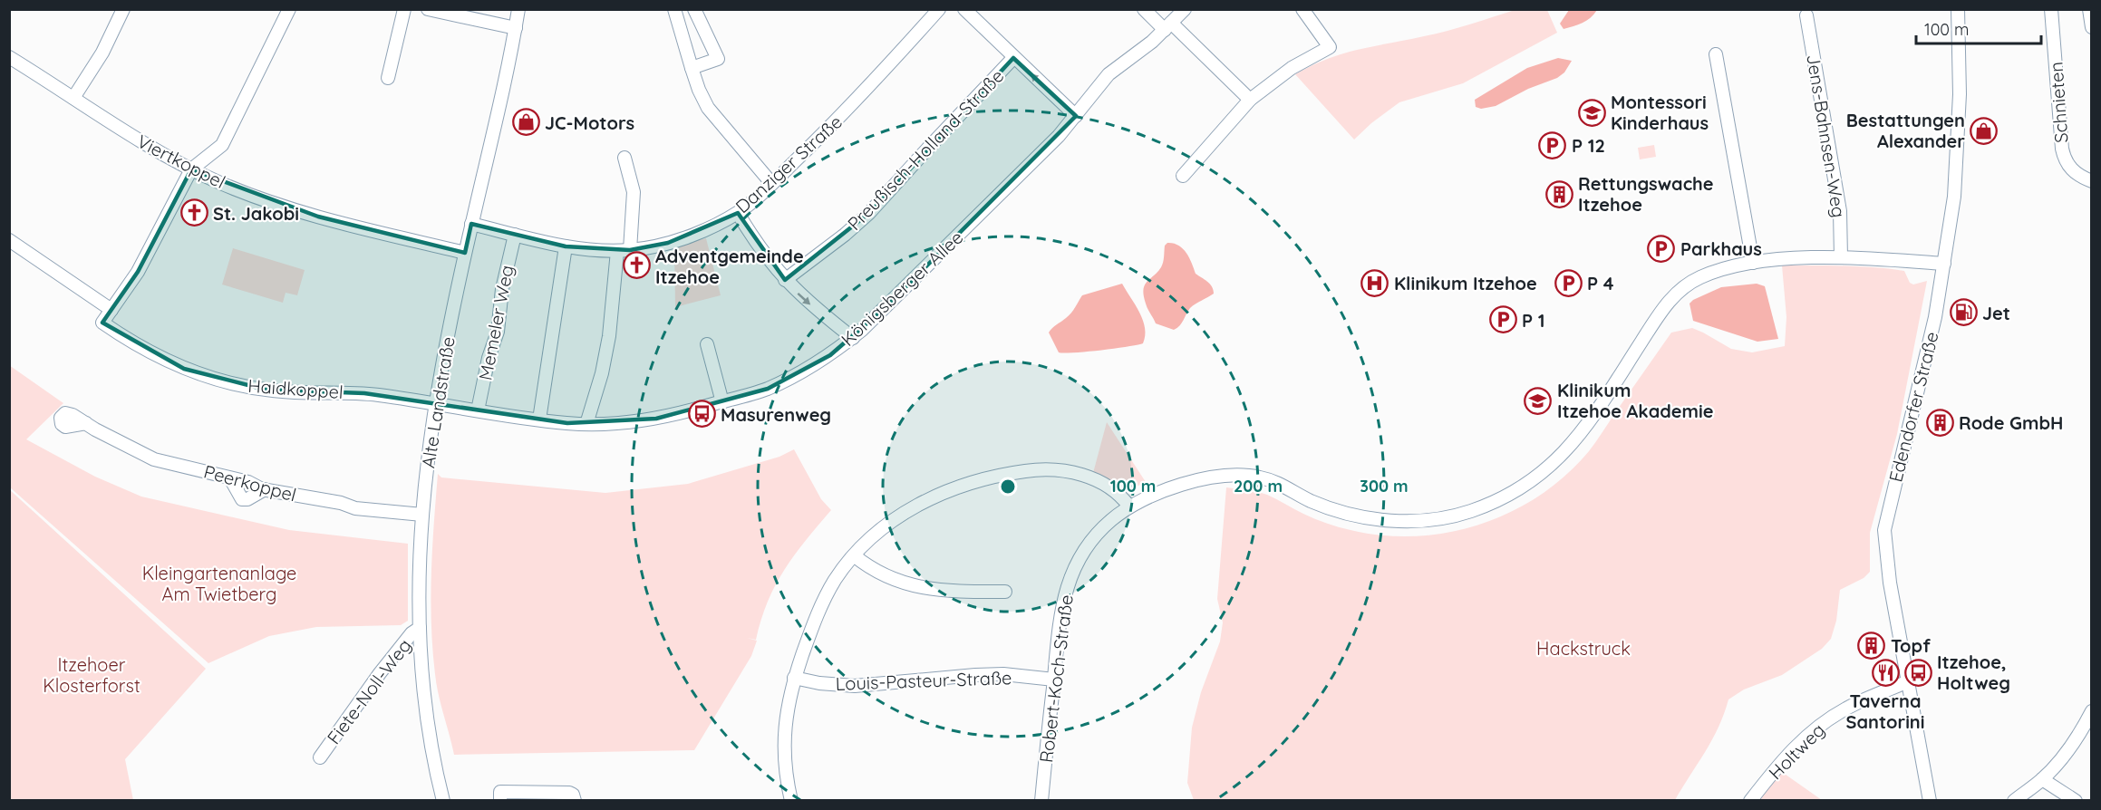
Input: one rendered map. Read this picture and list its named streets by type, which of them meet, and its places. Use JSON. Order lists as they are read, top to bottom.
{
  "streets": {
    "street": [
      "Schnieten",
      "Jens-Bahnsen-Weg",
      "Preußisch-Holland-Straße",
      "Viertkoppel",
      "Danziger Straße",
      "Königsberger Allee",
      "Memeler Weg",
      "Haidkoppel",
      "Alte Landstraße",
      "Edendorfer Straße",
      "Peerkoppel",
      "Robert-Koch-Straße",
      "Louis-Pasteur-Straße",
      "Fiete-Noll-Weg",
      "Holtweg"
    ]
  },
  "crossings": [
    ["Jens-Bahnsen-Weg", "Robert-Koch-Straße"],
    ["Viertkoppel", "Alte Landstraße"],
    ["Danziger Straße", "Memeler Weg"],
    ["Danziger Straße", "Alte Landstraße"],
    ["Königsberger Allee", "Memeler Weg"],
    ["Königsberger Allee", "Haidkoppel"],
    ["Königsberger Allee", "Alte Landstraße"],
    ["Haidkoppel", "Alte Landstraße"],
    ["Alte Landstraße", "Peerkoppel"],
    ["Alte Landstraße", "Fiete-Noll-Weg"],
    ["Edendorfer Straße", "Robert-Koch-Straße"],
    ["Edendorfer Straße", "Holtweg"],
    ["Robert-Koch-Straße", "Louis-Pasteur-Straße"]
  ],
  "parks": ["Kleingartenanlage Am Twietberg", "Hackstruck", "Itzehoer Klosterforst"],
  "places": {
    "school or university": ["Montessori Kinderhaus", "Klinikum Itzehoe Akademie"],
    "shop": ["JC-Motors", "Bestattungen Alexander"],
    "parking": [
      "P 12",
      "Parkhaus",
      "P 4",
      "P 1"
    ],
    "building": ["Rettungswache Itzehoe", "Rode GmbH", "Topf"],
    "church": ["St. Jakobi", "Adventgemeinde Itzehoe"],
    "hospital": ["Klinikum Itzehoe"],
    "fuel station": ["Jet"],
    "bus stop": ["Masurenweg", "Itzehoe, Holtweg"],
    "restaurant": ["Taverna Santorini"]
  },
  "scale_bar": "100 m",
  "rings": ["100 m", "200 m", "300 m"]
}
